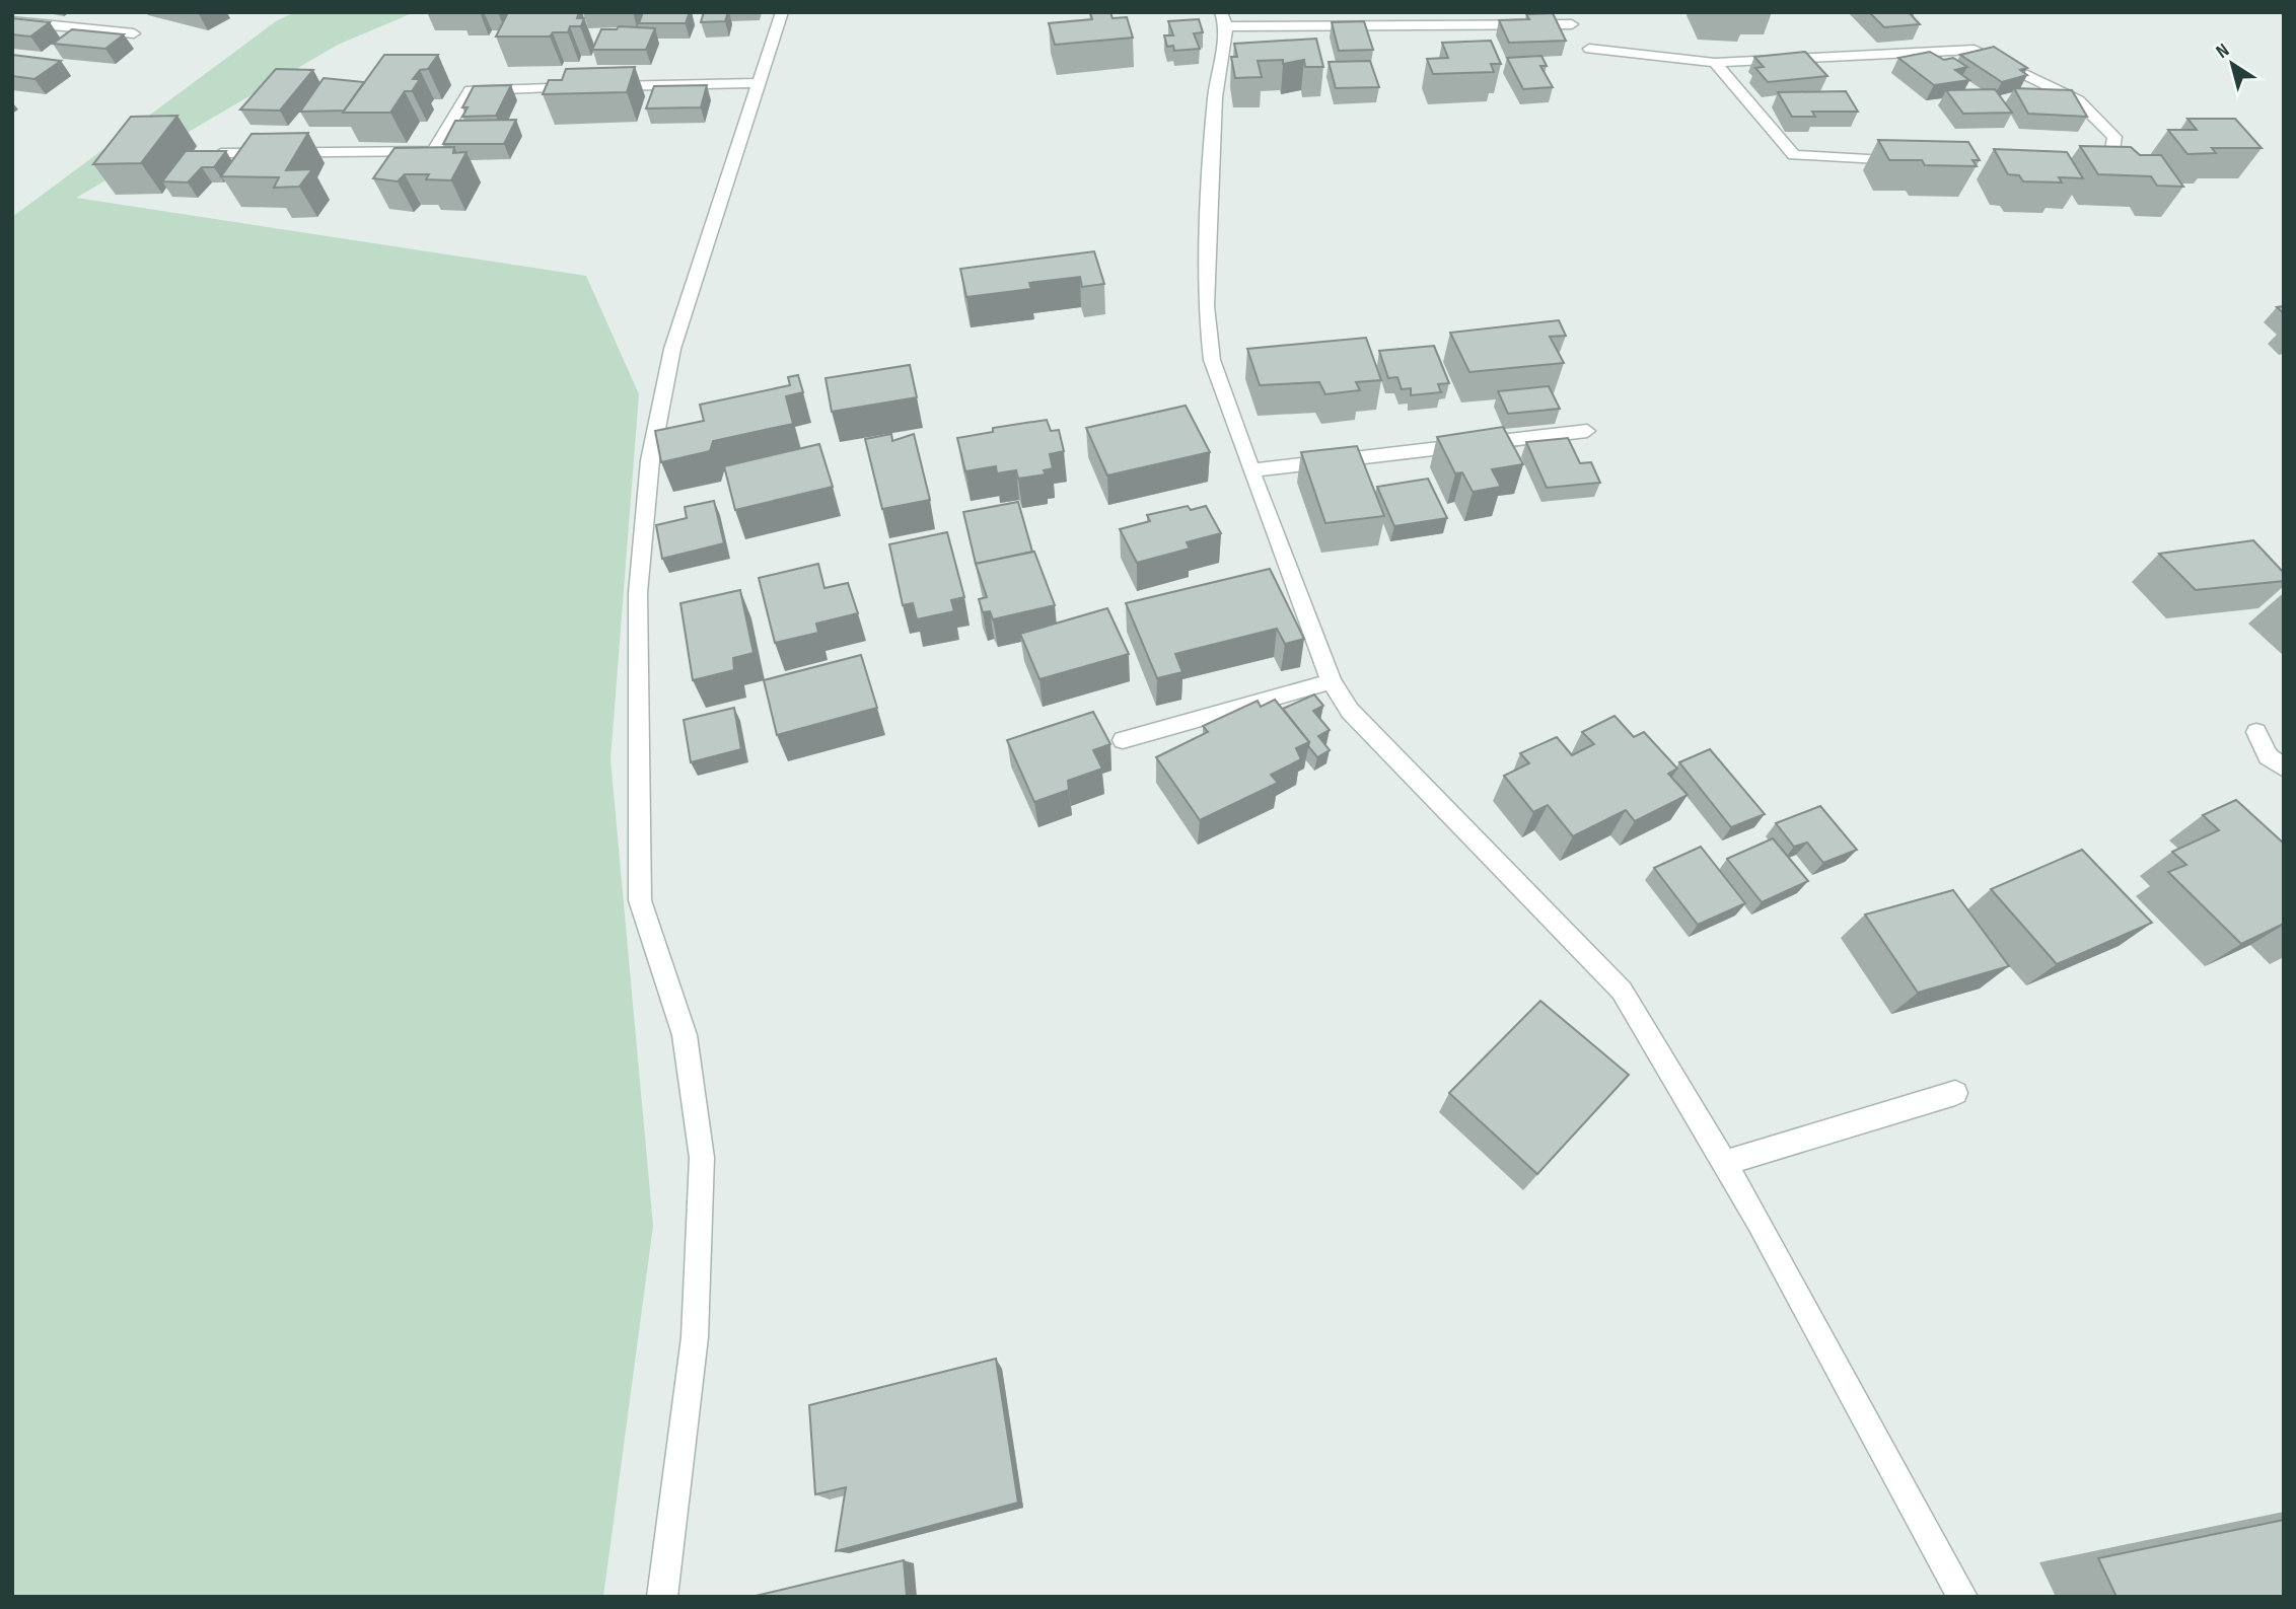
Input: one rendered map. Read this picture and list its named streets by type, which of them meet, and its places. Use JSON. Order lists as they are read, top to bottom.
{
  "north": "top left"
}
